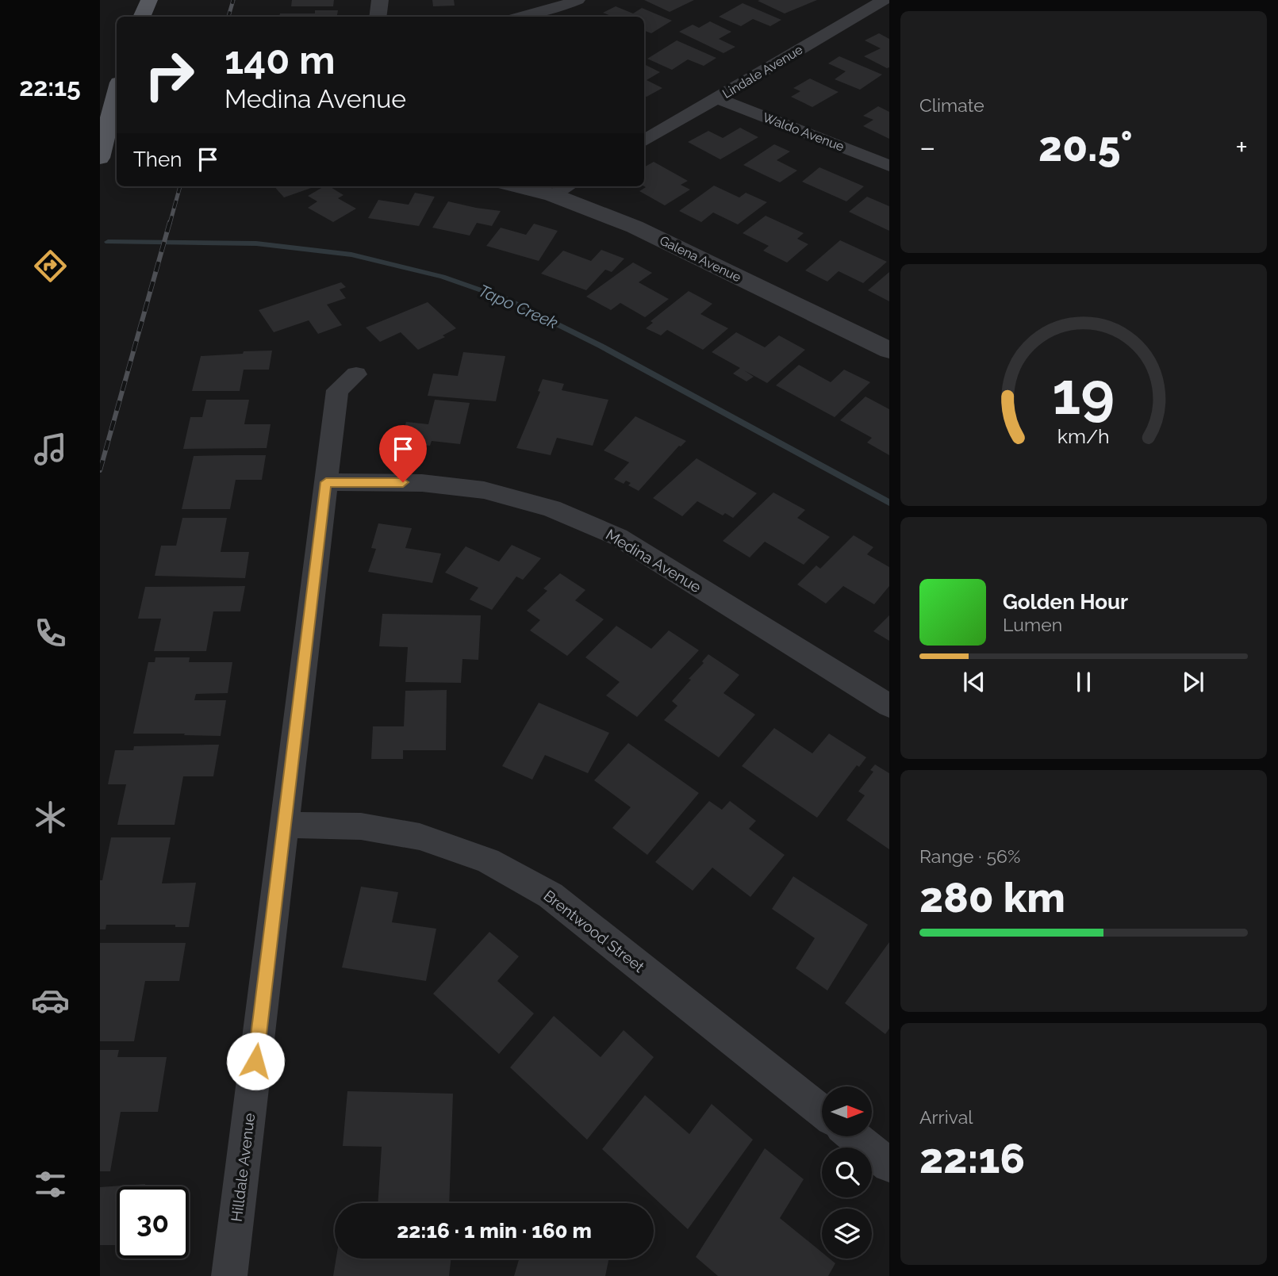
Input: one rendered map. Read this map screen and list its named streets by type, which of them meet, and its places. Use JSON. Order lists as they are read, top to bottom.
{
  "streets": {
    "street": [
      "Lindale Avenue",
      "Waldo Avenue",
      "Galena Avenue",
      "Medina Avenue",
      "Brentwood Street",
      "Hilldale Avenue"
    ]
  },
  "crossings": [
    ["Lindale Avenue", "Waldo Avenue"],
    ["Medina Avenue", "Hilldale Avenue"],
    ["Brentwood Street", "Hilldale Avenue"]
  ],
  "water": ["Tapo Creek"],
  "north": "right",
  "page": {
    "tabs": "22:15",
    "tile": [
      "Climate",
      ["Range · 56%", "280 km"],
      ["Arrival", "22:16"]
    ],
    "turn": ["140 m", "Medina Avenue"],
    "heat": ["−", "20.5°", "+"],
    "then": "Then",
    "song": ["Golden Hour", "Lumen"],
    "limit": "30",
    "trip": "22:16 · 1 min · 160 m",
    "gauge": ["19", "km/h"]
  }
}
